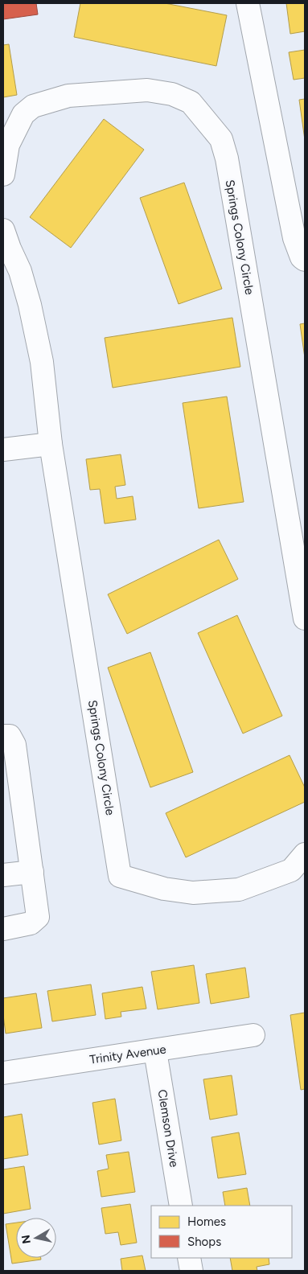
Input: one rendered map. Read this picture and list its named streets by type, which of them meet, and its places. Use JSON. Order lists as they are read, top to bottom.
{
  "streets": {
    "street": ["Springs Colony Circle", "Trinity Avenue", "Clemson Drive"]
  },
  "crossings": [
    ["Trinity Avenue", "Clemson Drive"]
  ],
  "legend": ["Homes", "Shops"],
  "north": "left"
}
